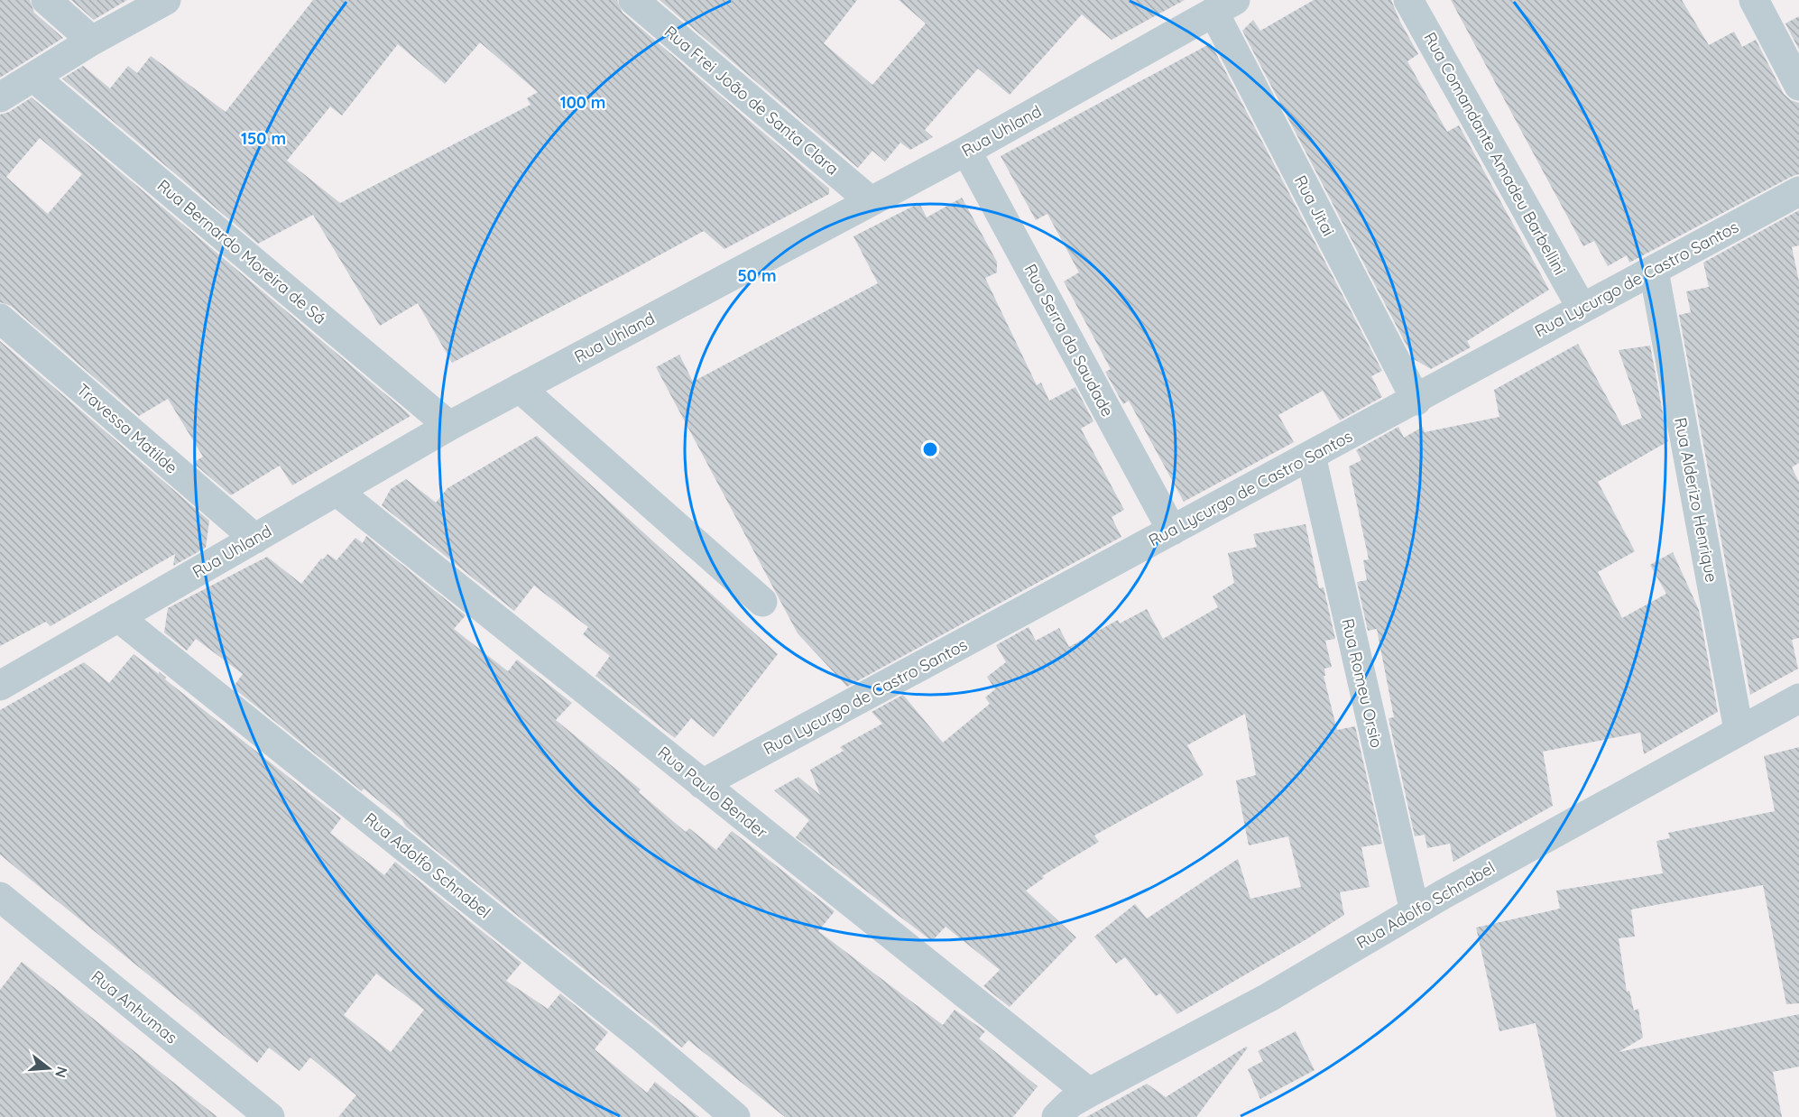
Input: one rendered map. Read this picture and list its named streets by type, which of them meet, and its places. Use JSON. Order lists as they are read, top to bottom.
{
  "streets": {
    "street": [
      "Rua Frei João de Santa Clara",
      "Rua Uhland",
      "Rua Comandante Amadeu Barbellini",
      "Rua Jitai",
      "Rua Bernardo Moreira de Sá",
      "Rua Lycurgo de Castro Santos",
      "Rua Serra da Saudade",
      "Travessa Matilde",
      "Rua Alderizo Henrique",
      "Rua Romeu Orsio",
      "Rua Paulo Bender",
      "Rua Adolfo Schnabel",
      "Rua Anhumas"
    ]
  },
  "crossings": [
    ["Rua Frei João de Santa Clara", "Rua Uhland"],
    ["Rua Uhland", "Rua Jitai"],
    ["Rua Uhland", "Rua Bernardo Moreira de Sá"],
    ["Rua Uhland", "Rua Serra da Saudade"],
    ["Rua Uhland", "Travessa Matilde"],
    ["Rua Uhland", "Rua Paulo Bender"],
    ["Rua Uhland", "Rua Adolfo Schnabel"],
    ["Rua Comandante Amadeu Barbellini", "Rua Lycurgo de Castro Santos"],
    ["Rua Jitai", "Rua Lycurgo de Castro Santos"],
    ["Rua Lycurgo de Castro Santos", "Rua Serra da Saudade"],
    ["Rua Lycurgo de Castro Santos", "Rua Alderizo Henrique"],
    ["Rua Lycurgo de Castro Santos", "Rua Romeu Orsio"],
    ["Rua Lycurgo de Castro Santos", "Rua Paulo Bender"],
    ["Rua Alderizo Henrique", "Rua Adolfo Schnabel"],
    ["Rua Romeu Orsio", "Rua Adolfo Schnabel"],
    ["Rua Paulo Bender", "Rua Adolfo Schnabel"]
  ],
  "north": "right",
  "rings": ["100 m", "150 m", "50 m"]
}
